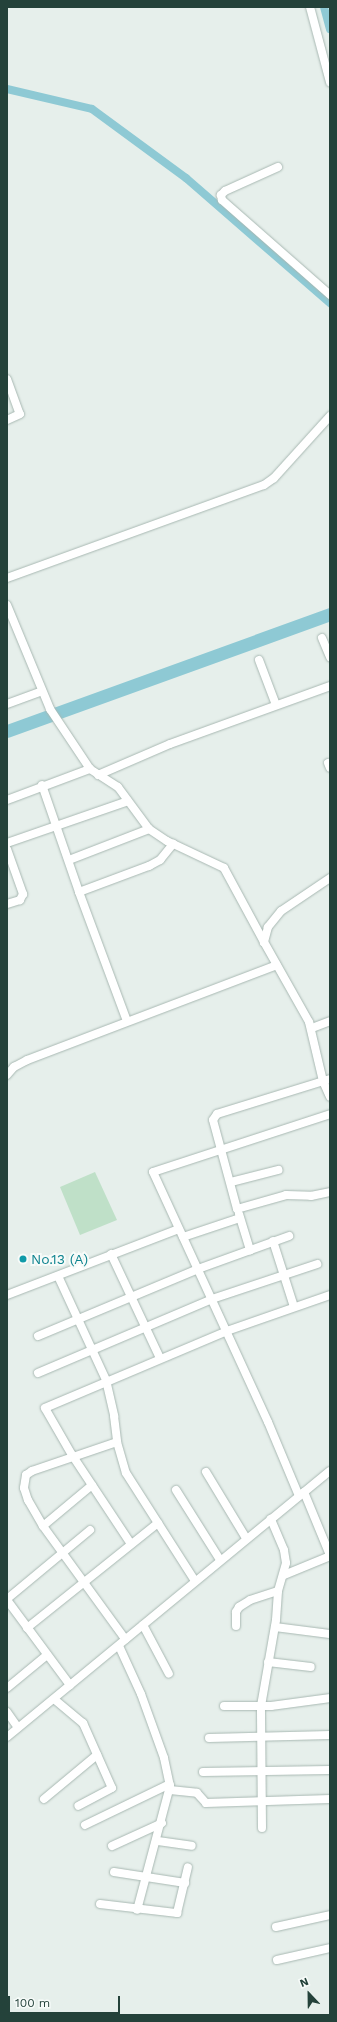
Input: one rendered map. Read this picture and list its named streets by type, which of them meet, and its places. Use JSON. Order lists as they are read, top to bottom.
{
  "places": ["No.13 (A)"],
  "scale_bar": "100 m",
  "north": "top"
}
